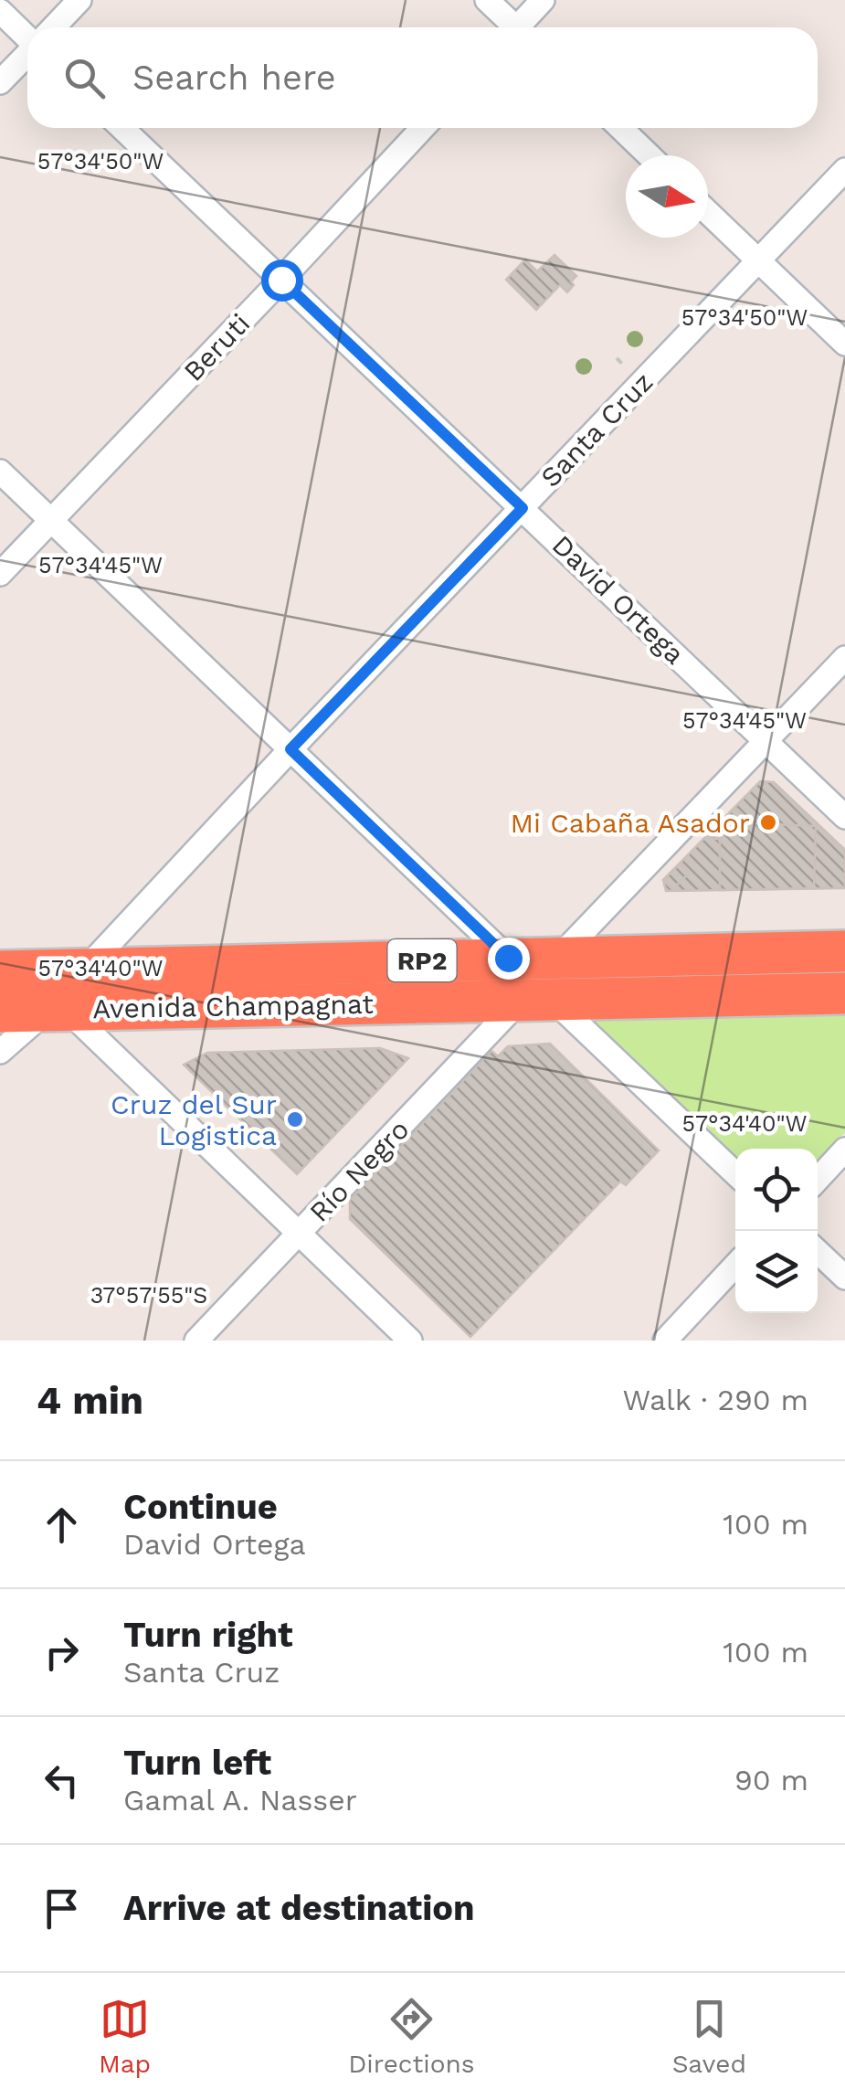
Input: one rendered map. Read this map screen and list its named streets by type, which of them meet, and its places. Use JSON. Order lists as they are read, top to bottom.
{
  "streets": {
    "highway": ["RP2", "Avenida Champagnat"],
    "street": [
      "Beruti",
      "Santa Cruz",
      "David Ortega",
      "Río Negro"
    ]
  },
  "crossings": [
    ["Beruti", "David Ortega"],
    ["Santa Cruz", "David Ortega"],
    ["Santa Cruz", "RP2"],
    ["RP2", "Avenida Champagnat"],
    ["RP2", "Río Negro"],
    ["Avenida Champagnat", "Río Negro"]
  ],
  "places": ["Mi Cabaña Asador", "Cruz del Sur Logistica"],
  "north": "right",
  "page": {
    "search": "Search here",
    "heading": ["4 min", "Walk · 290 m"],
    "list": [
      ["Continue", "David Ortega", "100 m"],
      ["Turn right", "Santa Cruz", "100 m"],
      ["Turn left", "Gamal A. Nasser", "90 m"],
      "Arrive at destination"
    ],
    "nav": ["Map", "Directions", "Saved"]
  },
  "coordinates": [
    "57°34'50\"W",
    "57°34'45\"W",
    "57°34'40\"W",
    "37°57'55\"S"
  ]
}
